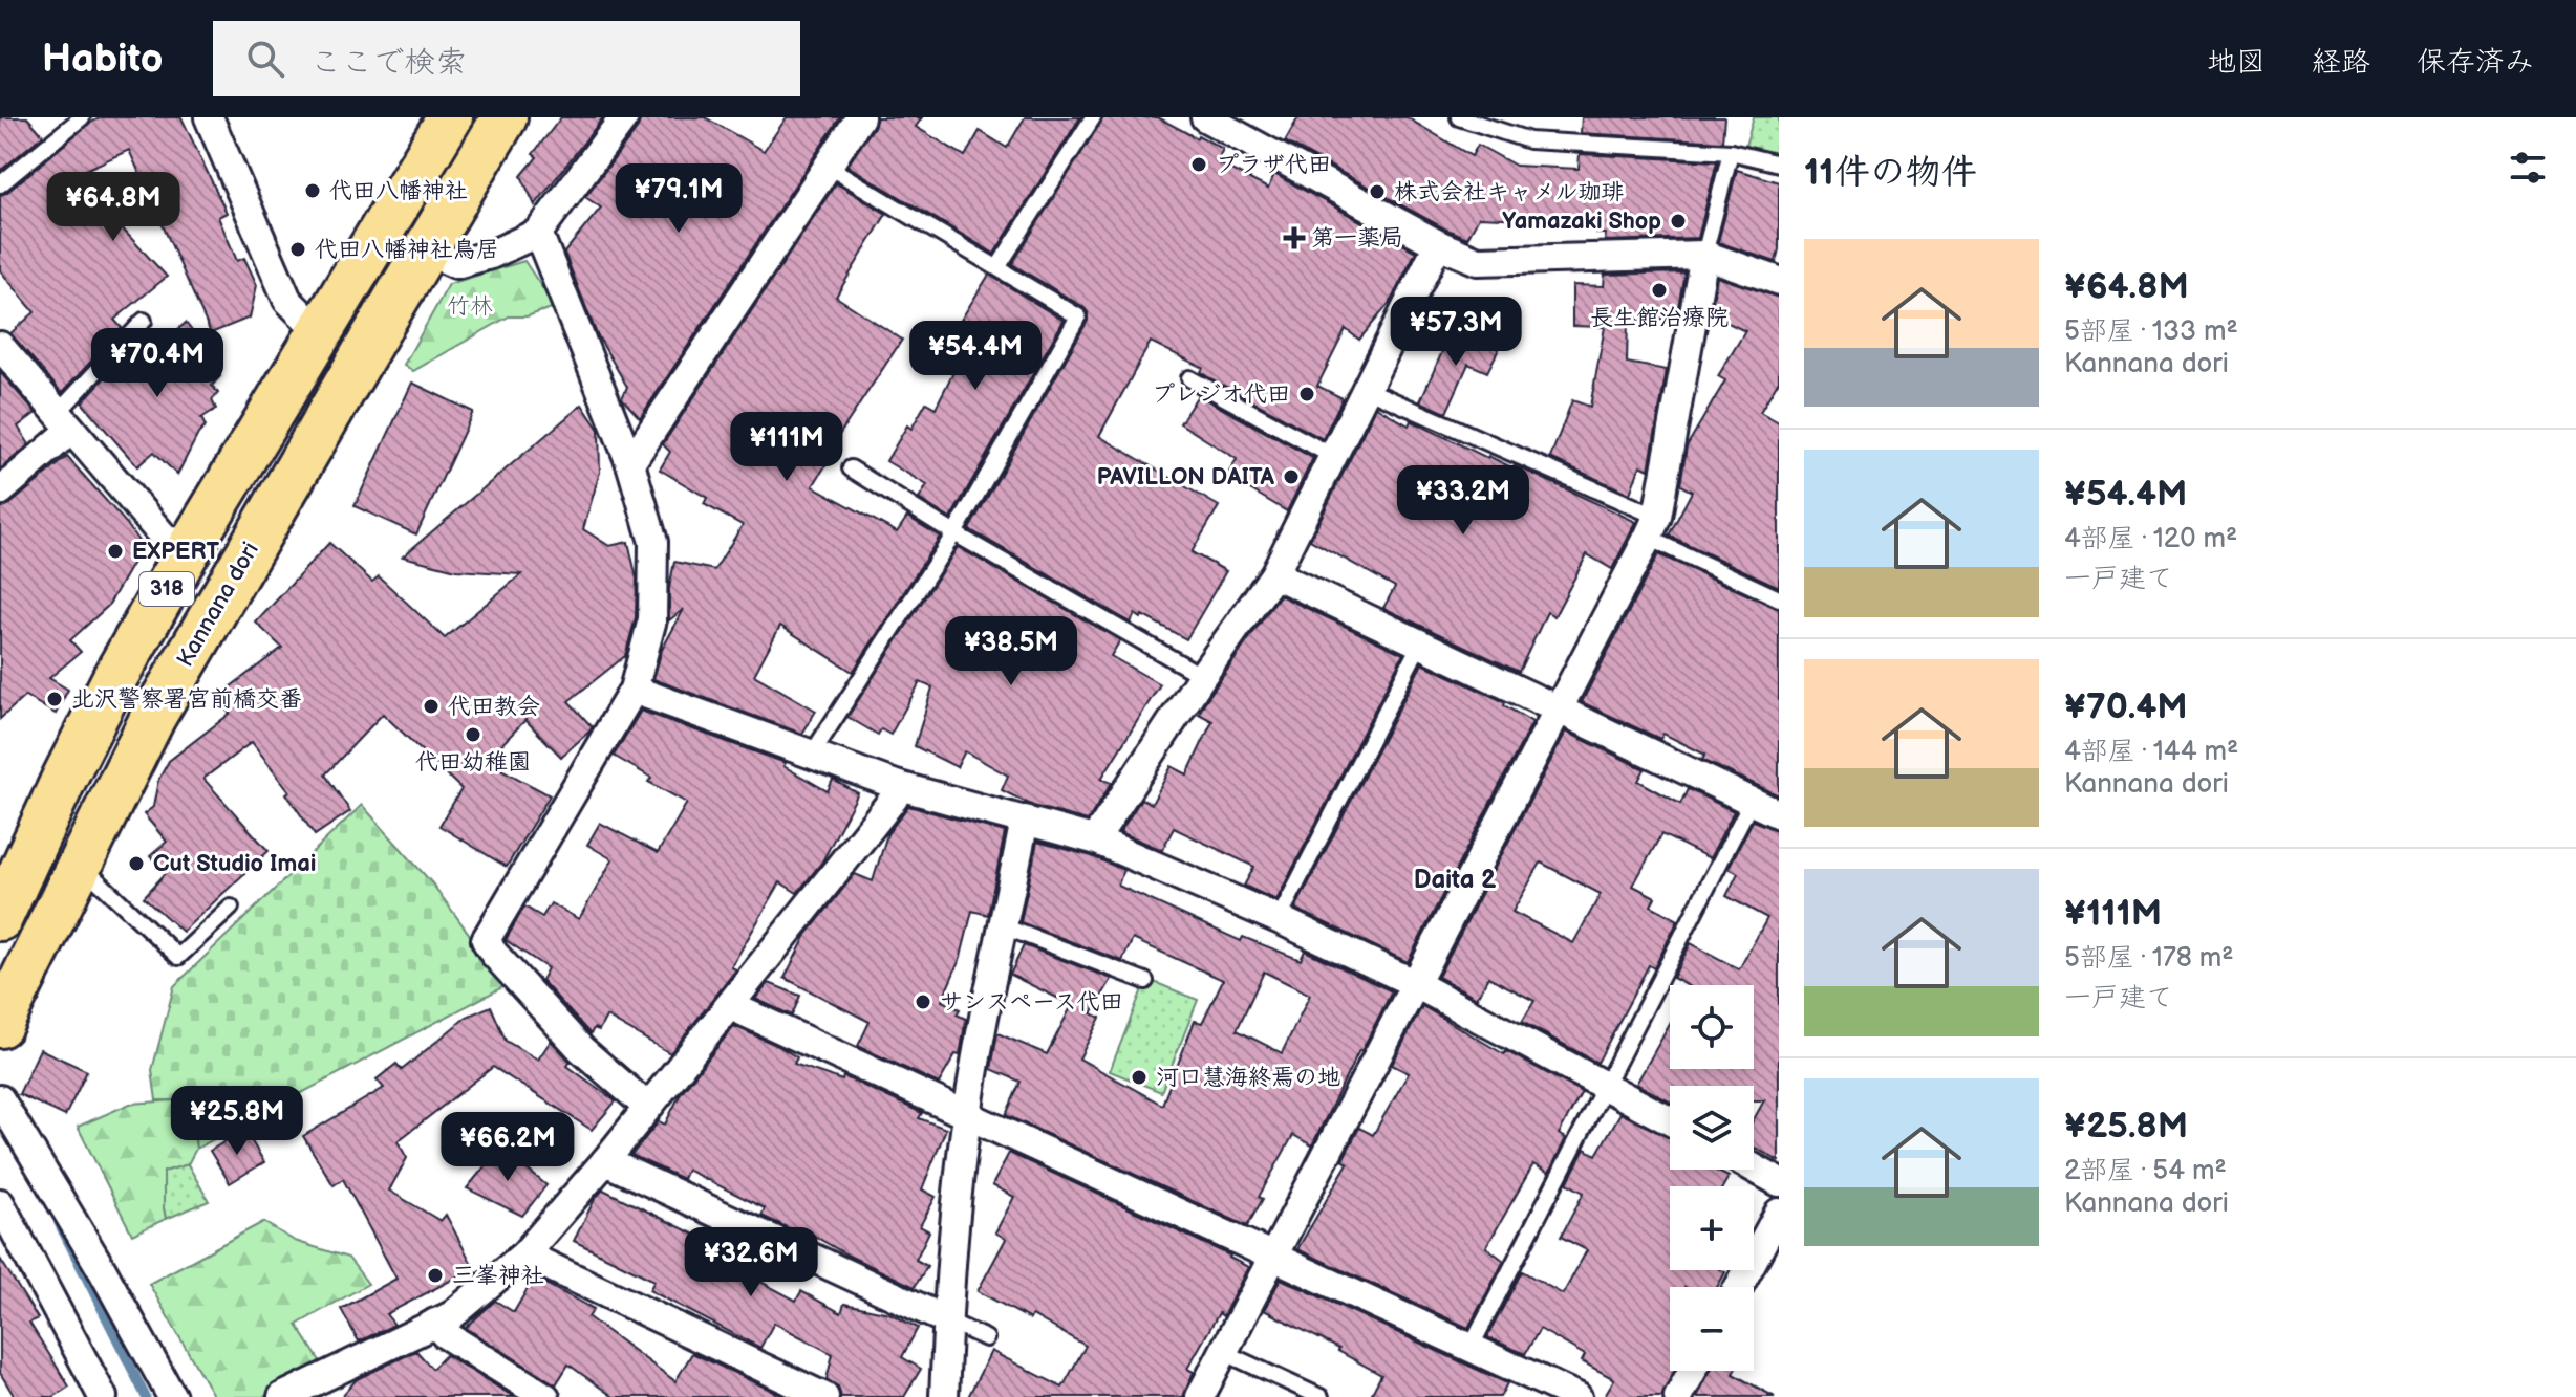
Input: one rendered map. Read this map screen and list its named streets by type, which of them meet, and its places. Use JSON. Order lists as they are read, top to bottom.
{
  "streets": {
    "main road": ["318"]
  },
  "districts": ["Daita 2"],
  "parks": ["竹林"],
  "places": {
    "other": [
      "プラザ代田",
      "代田八幡神社",
      "株式会社キャメル珈琲",
      "Yamazaki Shop",
      "代田八幡神社鳥居",
      "長生館治療院",
      "プレジオ代田",
      "PAVILLON DAITA",
      "EXPERT",
      "北沢警察署宮前橋交番",
      "代田教会",
      "代田幼稚園",
      "Cut Studio Imai",
      "サンスペース代田",
      "河口慧海終焉の地",
      "三峯神社"
    ],
    "health": ["第一薬局"]
  },
  "page": {
    "header": "Habito",
    "search": "ここで検索",
    "nav": ["地図", "経路", "保存済み"],
    "heading": "11件の物件",
    "price": [
      "¥79.1M",
      "¥64.8M",
      "¥57.3M",
      "¥54.4M",
      "¥70.4M",
      "¥111M",
      "¥33.2M",
      "¥38.5M",
      "¥25.8M",
      "¥66.2M",
      "¥32.6M"
    ],
    "list": [
      {
        "name": "¥64.8M",
        "note": "5部屋 · 133 m² · Kannana dori"
      },
      {
        "name": "¥54.4M",
        "note": "4部屋 · 120 m² · 一戸建て"
      },
      {
        "name": "¥70.4M",
        "note": "4部屋 · 144 m² · Kannana dori"
      },
      {
        "name": "¥111M",
        "note": "5部屋 · 178 m² · 一戸建て"
      },
      {
        "name": "¥25.8M",
        "note": "2部屋 · 54 m² · Kannana dori"
      }
    ],
    "map_buttons": ["+", "−"]
  }
}
